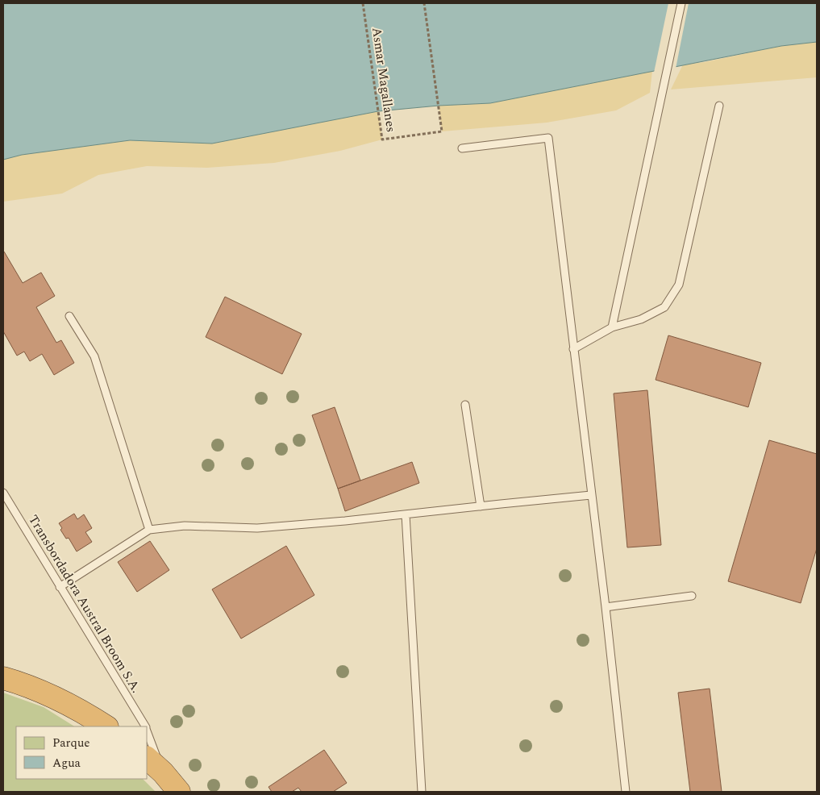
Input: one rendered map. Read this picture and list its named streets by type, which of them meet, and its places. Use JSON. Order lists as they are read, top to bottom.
{
  "streets": {
    "lane": ["Transbordadora Austral Broom S.A."],
    "path": ["Asmar Magallanes"]
  },
  "legend": ["Parque", "Agua"]
}
